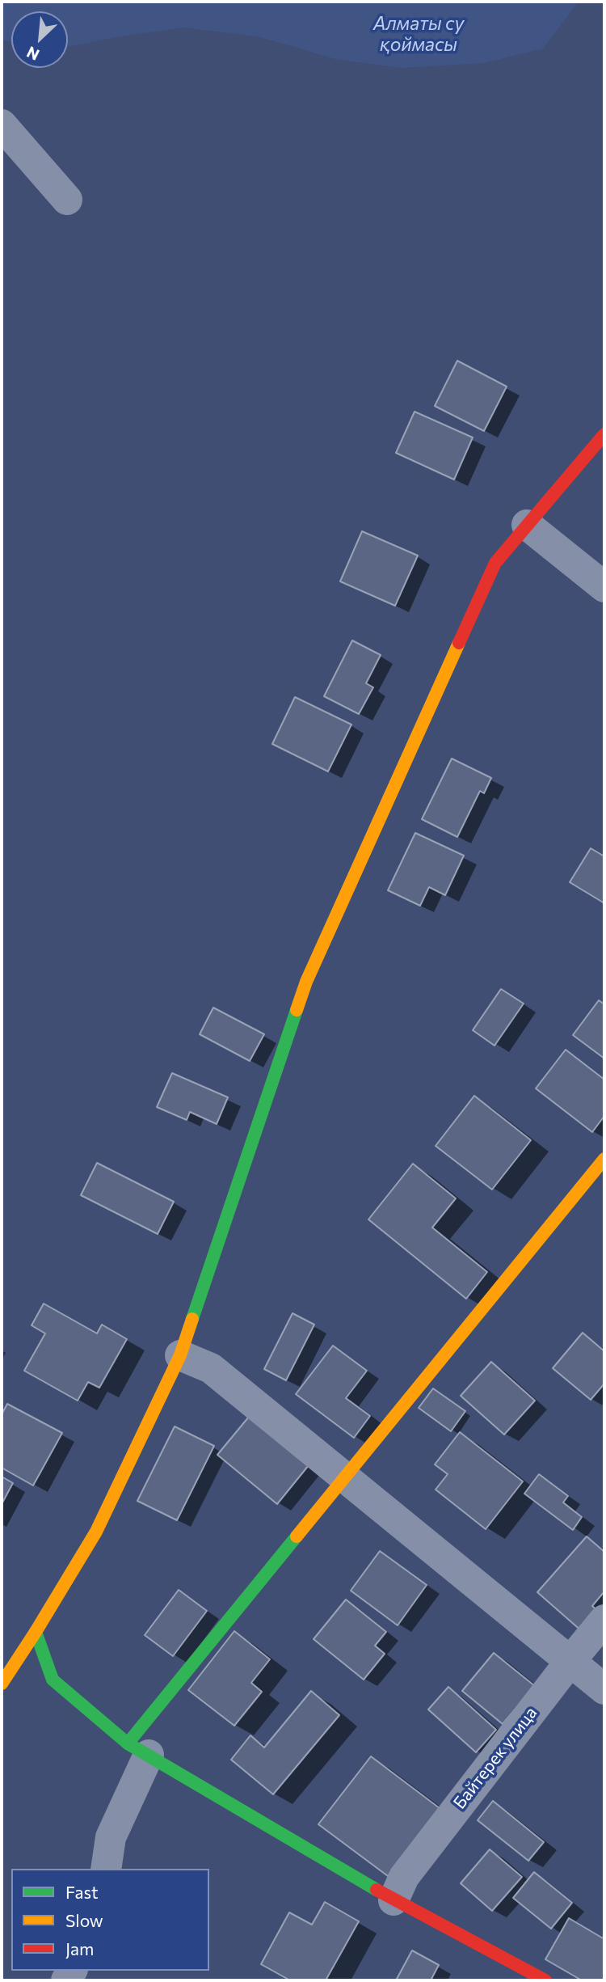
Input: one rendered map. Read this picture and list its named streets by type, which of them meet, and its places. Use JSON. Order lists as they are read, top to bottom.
{
  "streets": {
    "street": ["Байтерек улица"]
  },
  "water": ["Алматы су қоймасы"],
  "legend": ["Fast", "Slow", "Jam"],
  "north": "bottom left"
}
